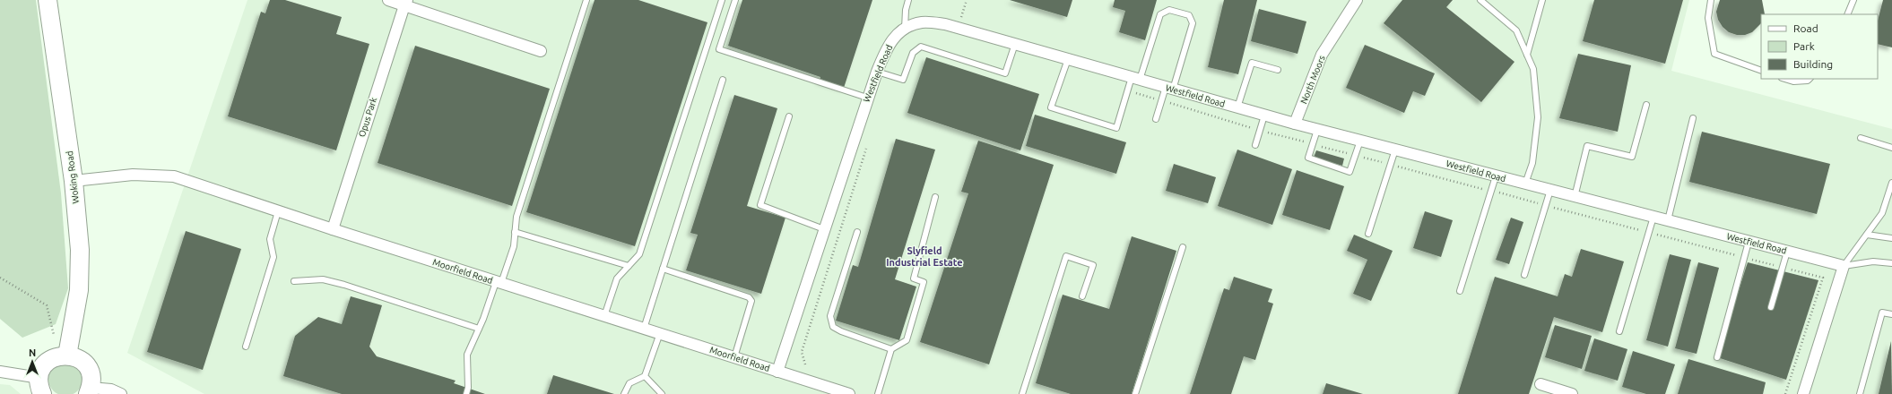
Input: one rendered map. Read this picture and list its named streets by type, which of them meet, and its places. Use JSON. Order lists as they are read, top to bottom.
{
  "streets": {
    "main road": ["Woking Road"],
    "street": [
      "Westfield Road",
      "North Moors",
      "Opus Park",
      "Moorfield Road"
    ]
  },
  "crossings": [
    ["Westfield Road", "North Moors"],
    ["Westfield Road", "Moorfield Road"],
    ["Opus Park", "Moorfield Road"],
    ["Woking Road", "Moorfield Road"]
  ],
  "districts": ["Slyfield Industrial Estate"],
  "legend": ["Road", "Park", "Building"],
  "north": "top"
}
